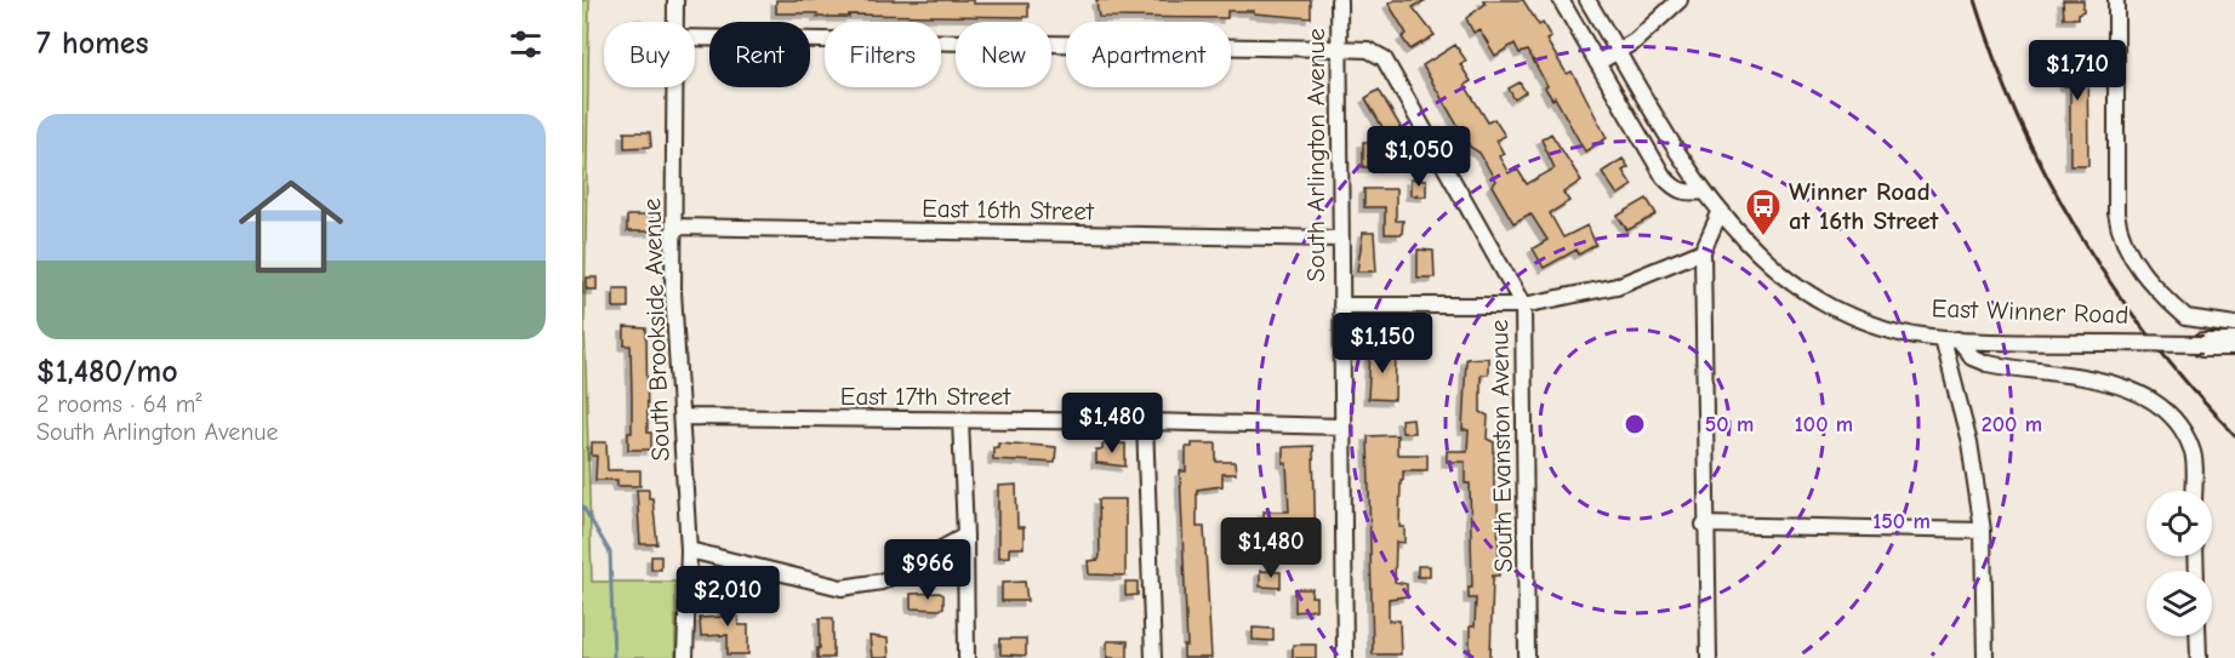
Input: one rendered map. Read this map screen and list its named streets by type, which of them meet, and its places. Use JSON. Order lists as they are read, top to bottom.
{
  "streets": {
    "street": [
      "South Arlington Avenue",
      "East 16th Street",
      "East Winner Road",
      "South Brookside Avenue",
      "East 17th Street",
      "South Evanston Avenue"
    ]
  },
  "crossings": [
    ["South Arlington Avenue", "East 16th Street"],
    ["South Arlington Avenue", "East 17th Street"],
    ["South Arlington Avenue", "South Evanston Avenue"],
    ["East 16th Street", "South Brookside Avenue"],
    ["South Brookside Avenue", "East 17th Street"]
  ],
  "places": {
    "bus stop": ["Winner Road at 16th Street"]
  },
  "page": {
    "heading": "7 homes",
    "chip": [
      "Buy",
      "Rent",
      "Filters",
      "New",
      "Apartment"
    ],
    "price": [
      "$1,710",
      "$1,050",
      "$1,150",
      "$1,480",
      "$1,480",
      "$966",
      "$2,010"
    ],
    "list": [
      {
        "name": "$1,480/mo",
        "note": "2 rooms · 64 m² · South Arlington Avenue"
      }
    ]
  },
  "rings": [
    "50 m",
    "100 m",
    "200 m",
    "150 m"
  ]
}
